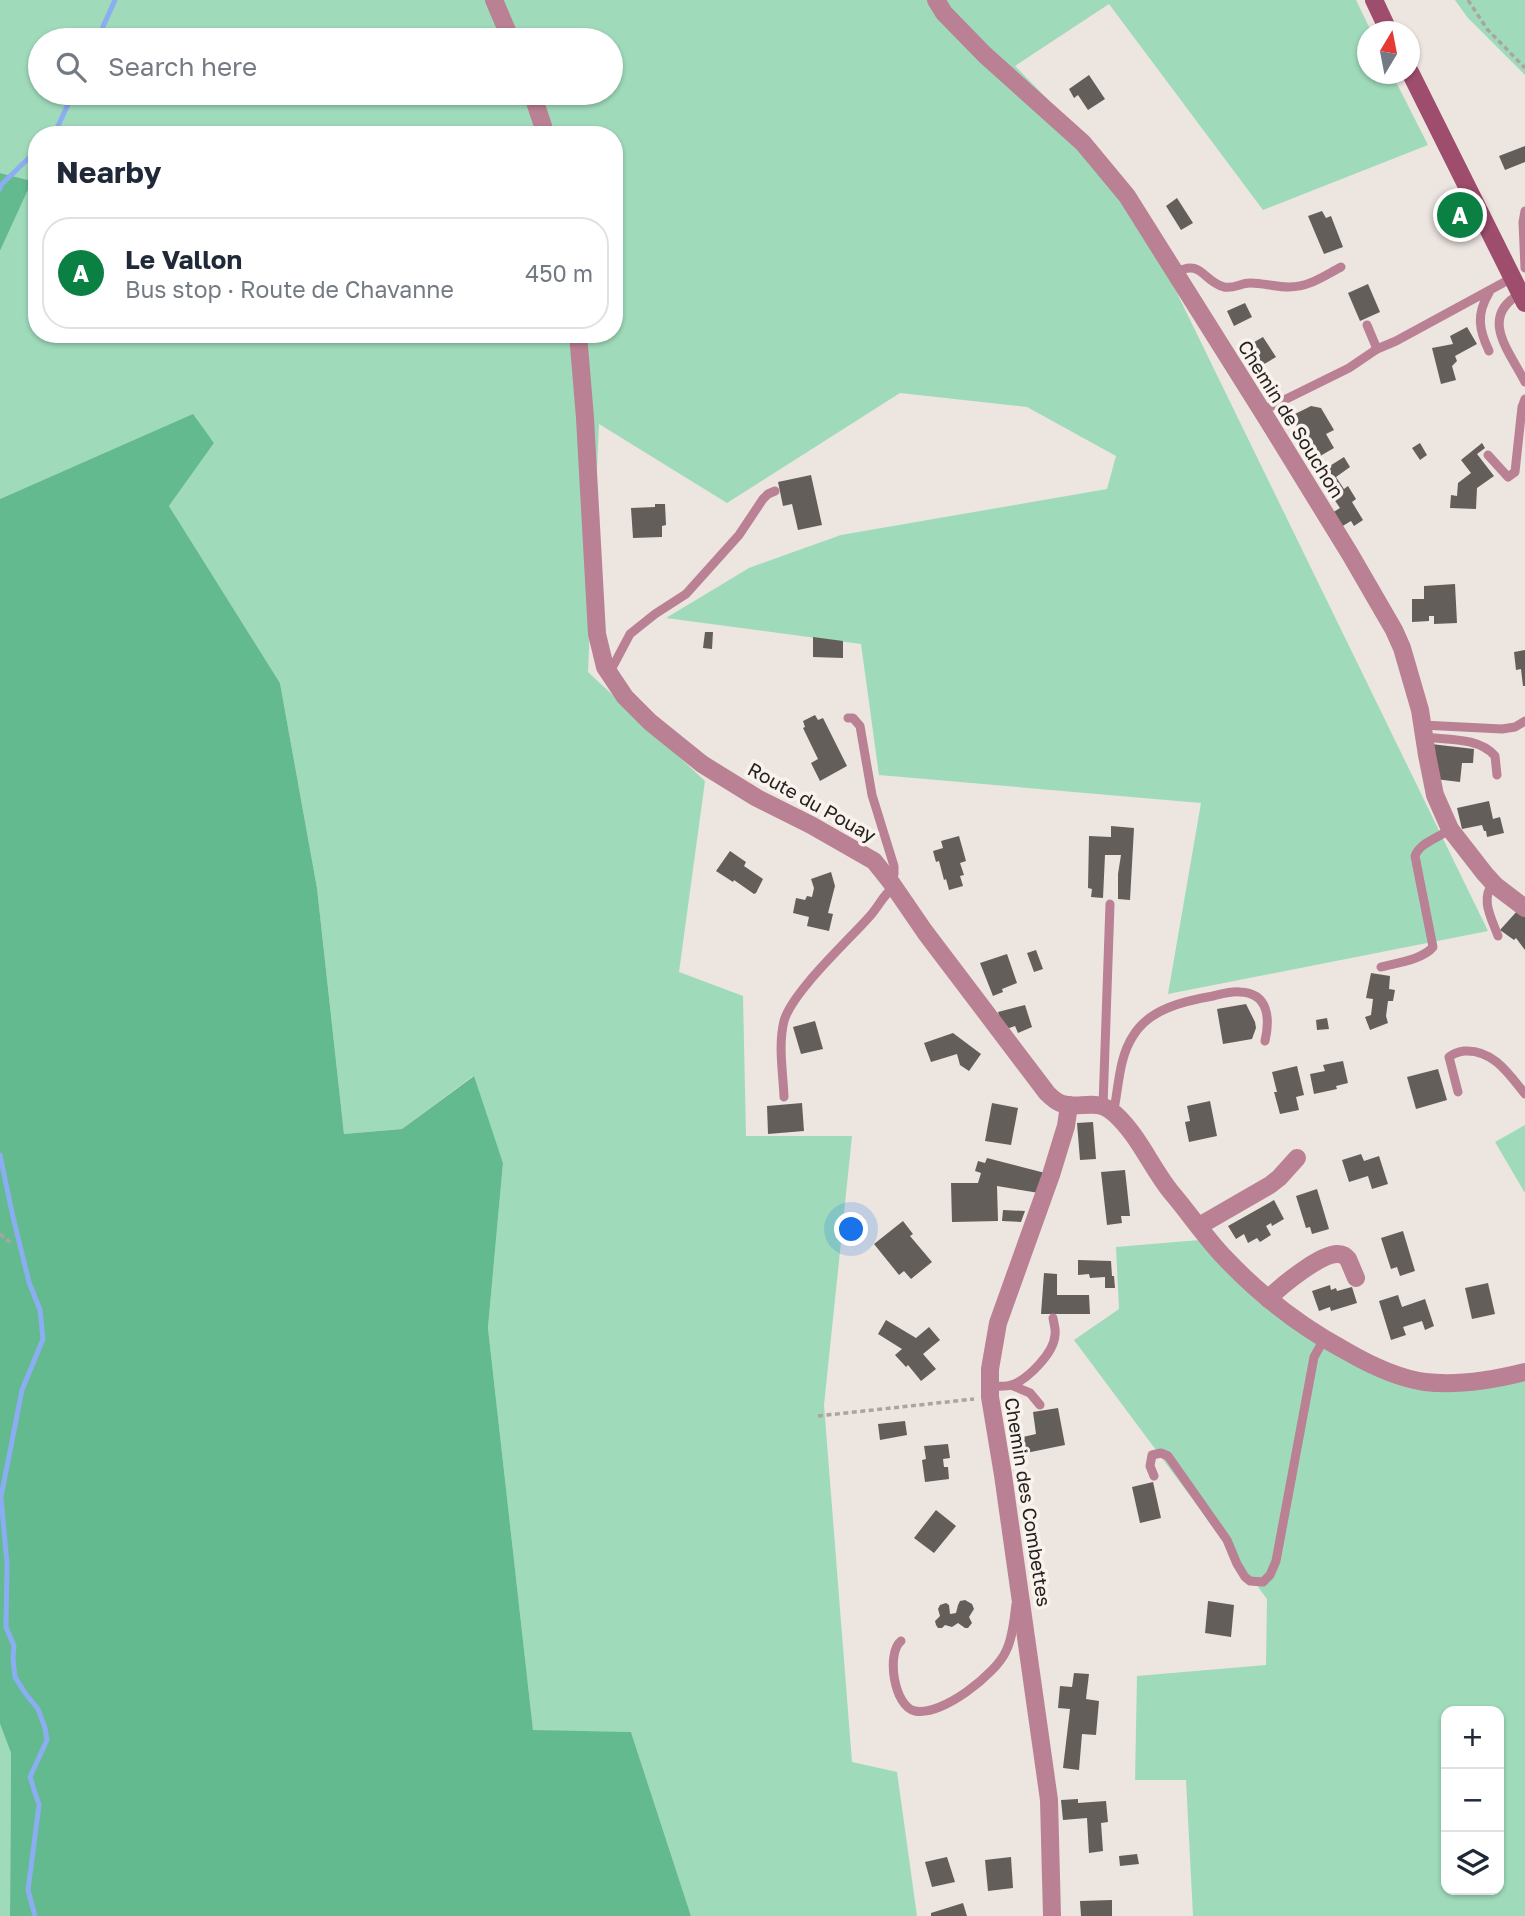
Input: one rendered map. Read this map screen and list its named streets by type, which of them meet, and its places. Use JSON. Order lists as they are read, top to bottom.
{
  "streets": {
    "street": ["Chemin de Souchon", "Route du Pouay", "Chemin des Combettes"]
  },
  "crossings": [
    ["Route du Pouay", "Chemin des Combettes"]
  ],
  "north": "top",
  "page": {
    "search": "Search here",
    "heading": "Nearby",
    "pins": "A",
    "list": [
      {
        "mark": "A",
        "name": "Le Vallon",
        "note": "Bus stop · Route de Chavanne",
        "value": "450 m"
      }
    ],
    "map_buttons": ["+", "−"]
  }
}
